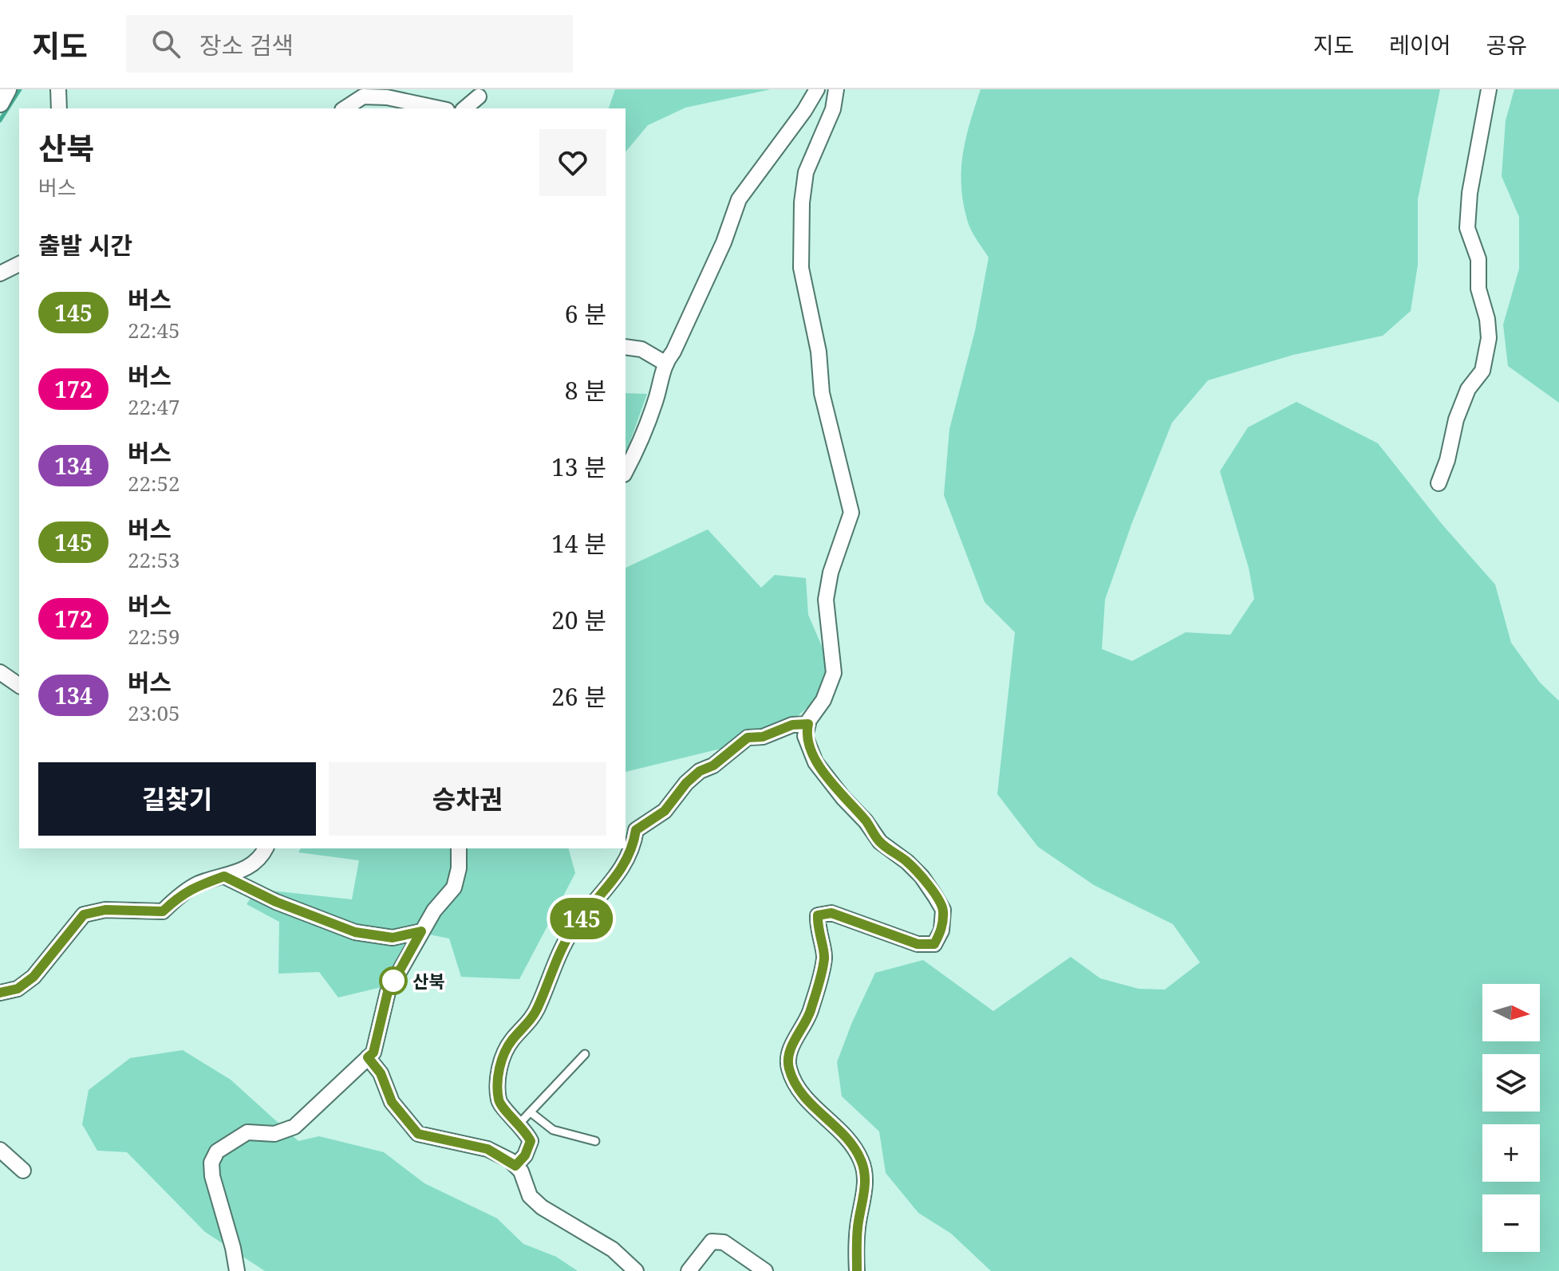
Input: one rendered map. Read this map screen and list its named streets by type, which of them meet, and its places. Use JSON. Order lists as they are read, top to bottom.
{
  "places": ["산북"],
  "lines": ["bus line 145"],
  "north": "right",
  "page": {
    "header": "지도",
    "search": "장소 검색",
    "nav": ["지도", "레이어", "공유"],
    "on_map": "145",
    "heading": [
      ["산북", "버스"],
      "출발 시간"
    ],
    "list": [
      {
        "mark": "145",
        "name": "버스",
        "note": "22:45",
        "value": "6 분"
      },
      {
        "mark": "172",
        "name": "버스",
        "note": "22:47",
        "value": "8 분"
      },
      {
        "mark": "134",
        "name": "버스",
        "note": "22:52",
        "value": "13 분"
      },
      {
        "mark": "145",
        "name": "버스",
        "note": "22:53",
        "value": "14 분"
      },
      {
        "mark": "172",
        "name": "버스",
        "note": "22:59",
        "value": "20 분"
      },
      {
        "mark": "134",
        "name": "버스",
        "note": "23:05",
        "value": "26 분"
      }
    ],
    "buttons": ["길찾기", "승차권"],
    "map_buttons": ["+", "−"]
  }
}
